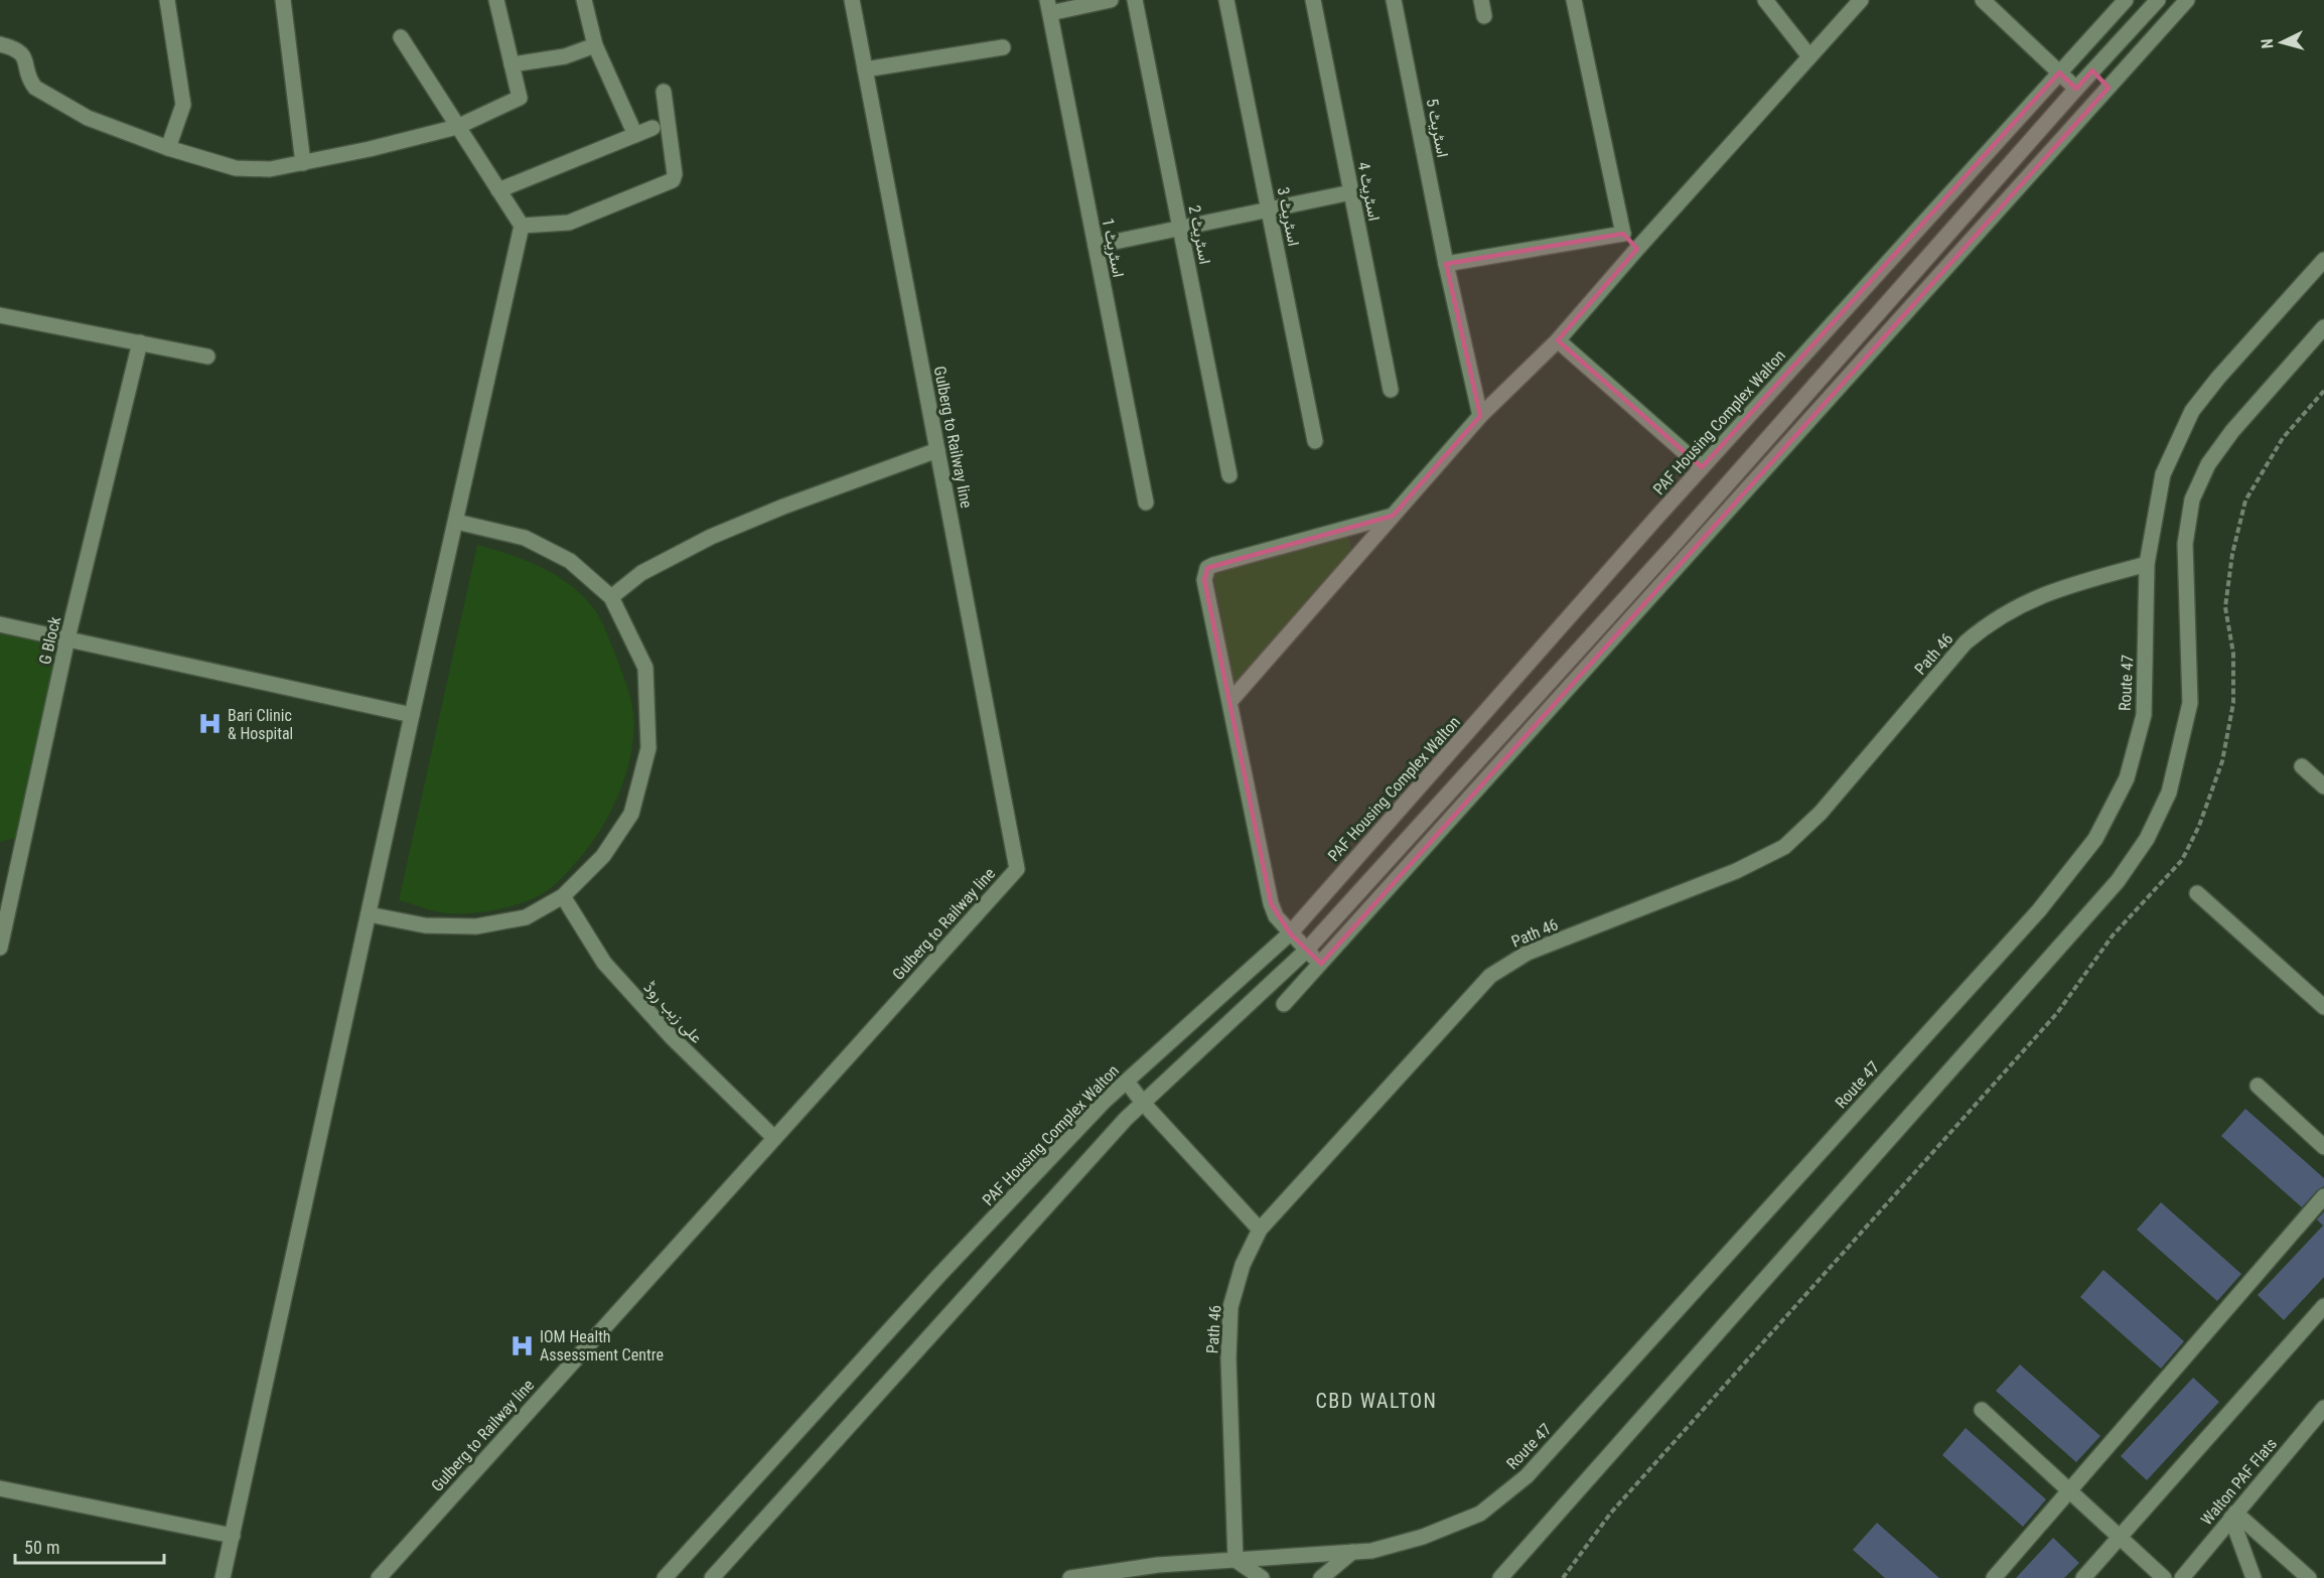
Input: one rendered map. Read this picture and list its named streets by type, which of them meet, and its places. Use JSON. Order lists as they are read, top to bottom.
{
  "streets": {
    "street": [
      "اسٹریٹ 5",
      "اسٹریٹ 4",
      "اسٹریٹ 3",
      "اسٹریٹ 2",
      "اسٹریٹ 1",
      "PAF Housing Complex Walton",
      "Gulberg to Railway line",
      "G Block",
      "Path 46",
      "Route 47",
      "علی زیب روڈ",
      "Walton PAF Flats"
    ]
  },
  "crossings": [
    ["Gulberg to Railway line", "علی زیب روڈ"],
    ["Path 46", "Route 47"]
  ],
  "districts": ["CBD WALTON"],
  "places": {
    "hospital": ["Bari Clinic & Hospital", "IOM Health Assessment Centre"]
  },
  "scale_bar": "50 m",
  "north": "left"
}
